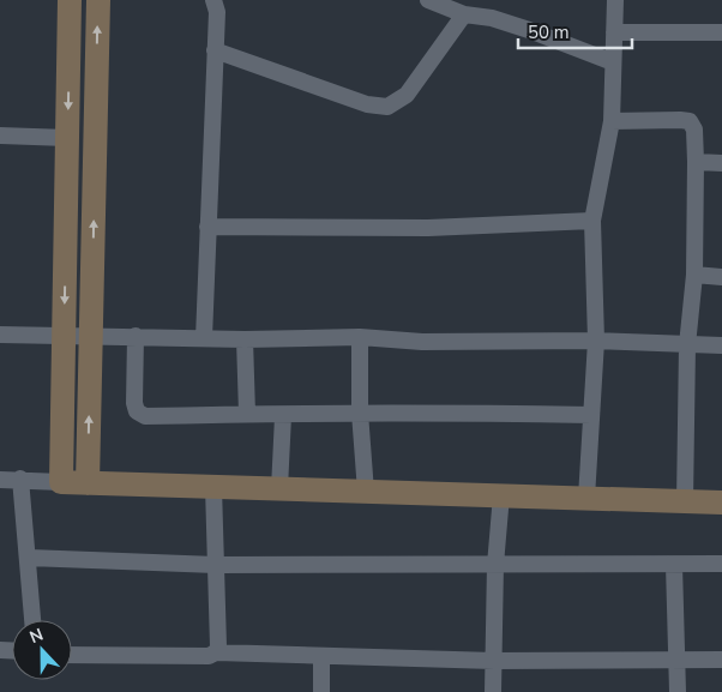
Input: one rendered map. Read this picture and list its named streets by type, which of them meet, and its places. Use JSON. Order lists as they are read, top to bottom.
{
  "scale_bar": "50 m",
  "north": "top"
}
